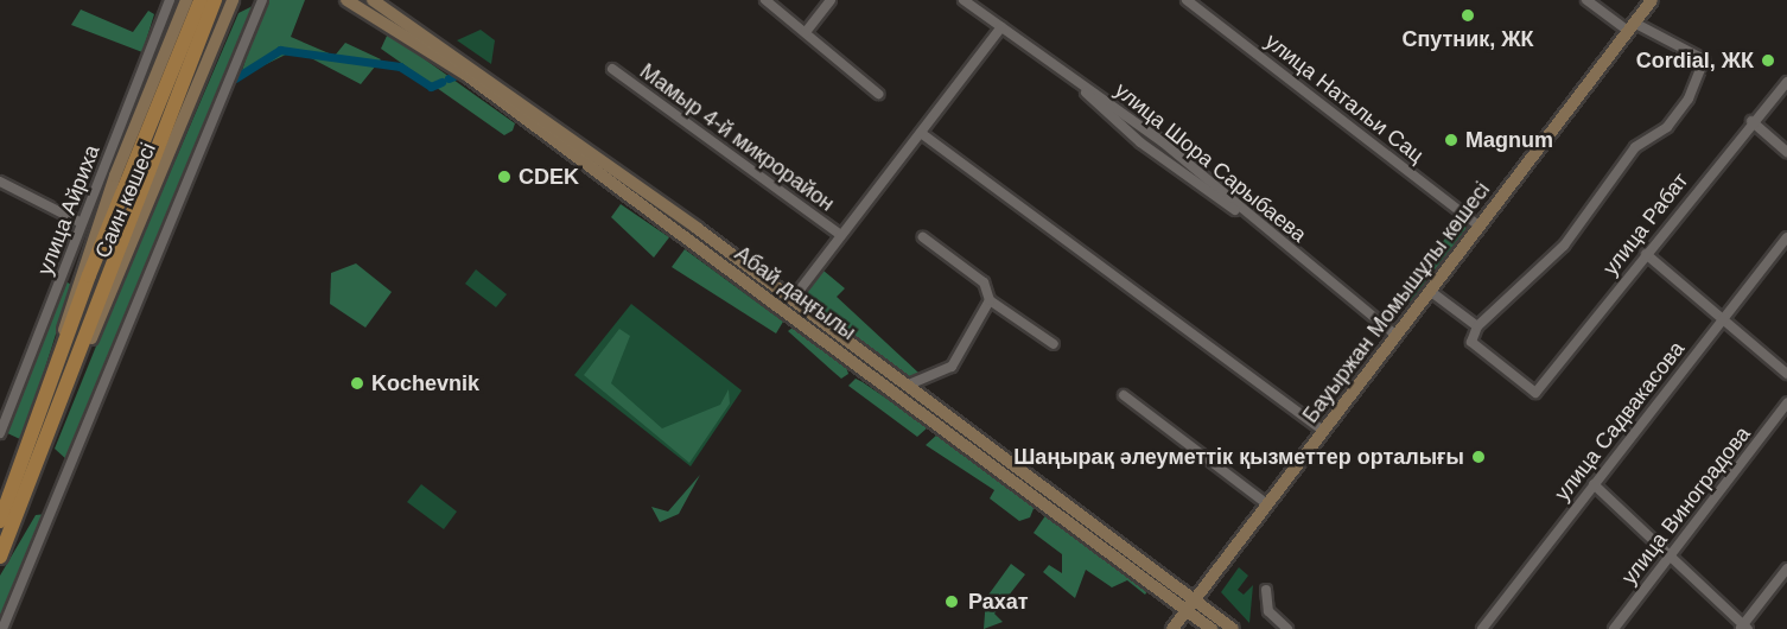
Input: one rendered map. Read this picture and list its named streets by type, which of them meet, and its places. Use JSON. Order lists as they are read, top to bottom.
{
  "streets": {
    "main road": ["Саин көшесі", "Абай даңғылы", "Бауыржан Момышұлы көшесі"],
    "street": [
      "улица Натальи Сац",
      "Мамыр 4-й микрорайон",
      "улица Шора Сарыбаева",
      "улица Айриха",
      "улица Рабат",
      "улица Садвакасова",
      "улица Виноградова"
    ]
  },
  "crossings": [
    ["улица Натальи Сац", "Бауыржан Момышұлы көшесі"],
    ["улица Шора Сарыбаева", "Бауыржан Момышұлы көшесі"],
    ["Саин көшесі", "улица Айриха"],
    ["Абай даңғылы", "Бауыржан Момышұлы көшесі"]
  ],
  "places": [
    "Спутник, ЖК",
    "Cordial, ЖК",
    "Magnum",
    "CDEK",
    "Kochevnik",
    "Шаңырақ әлеуметтік қызметтер орталығы",
    "Рахат"
  ]
}
